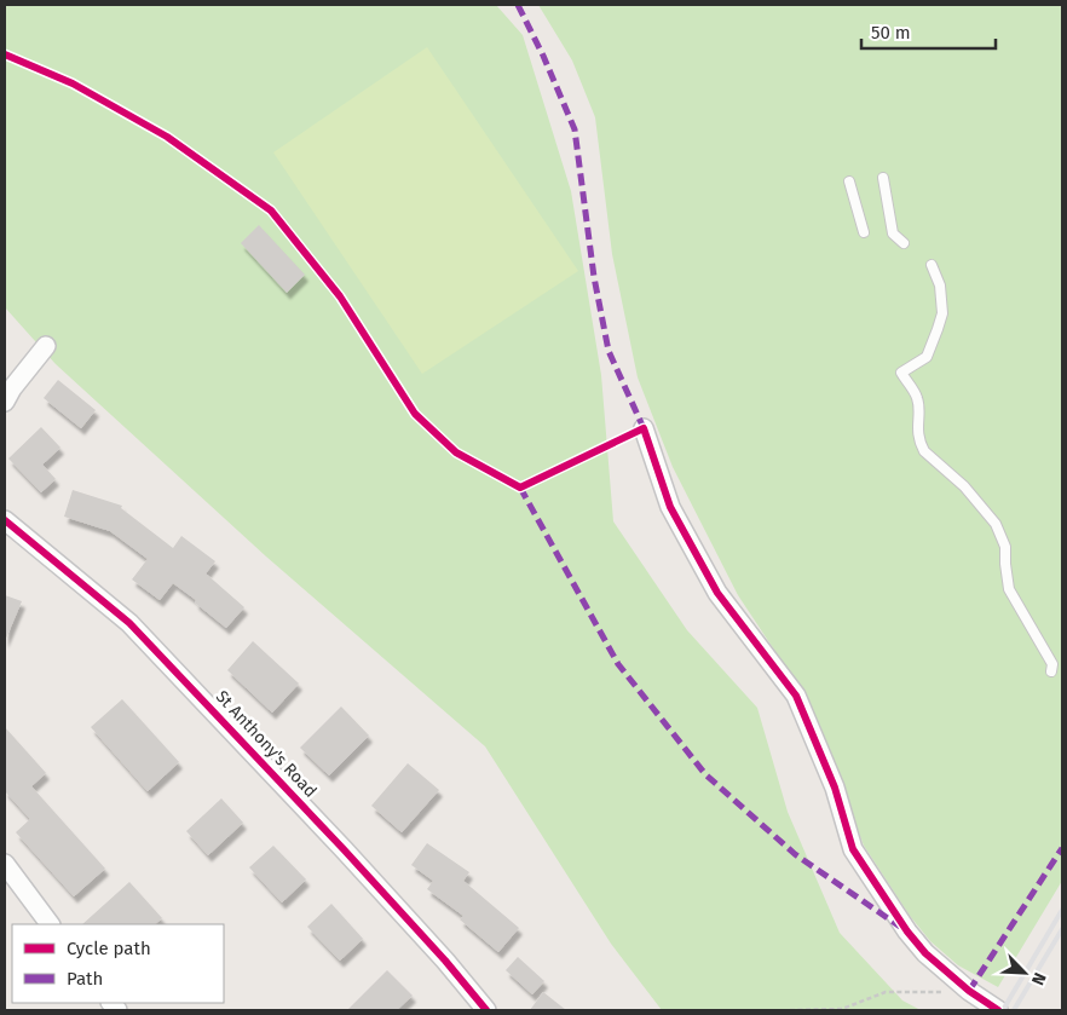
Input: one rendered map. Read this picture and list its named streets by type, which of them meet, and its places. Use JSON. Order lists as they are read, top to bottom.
{
  "streets": {
    "street": ["St Anthony's Road"]
  },
  "legend": ["Cycle path", "Path"],
  "scale_bar": "50 m",
  "north": "bottom right"
}
